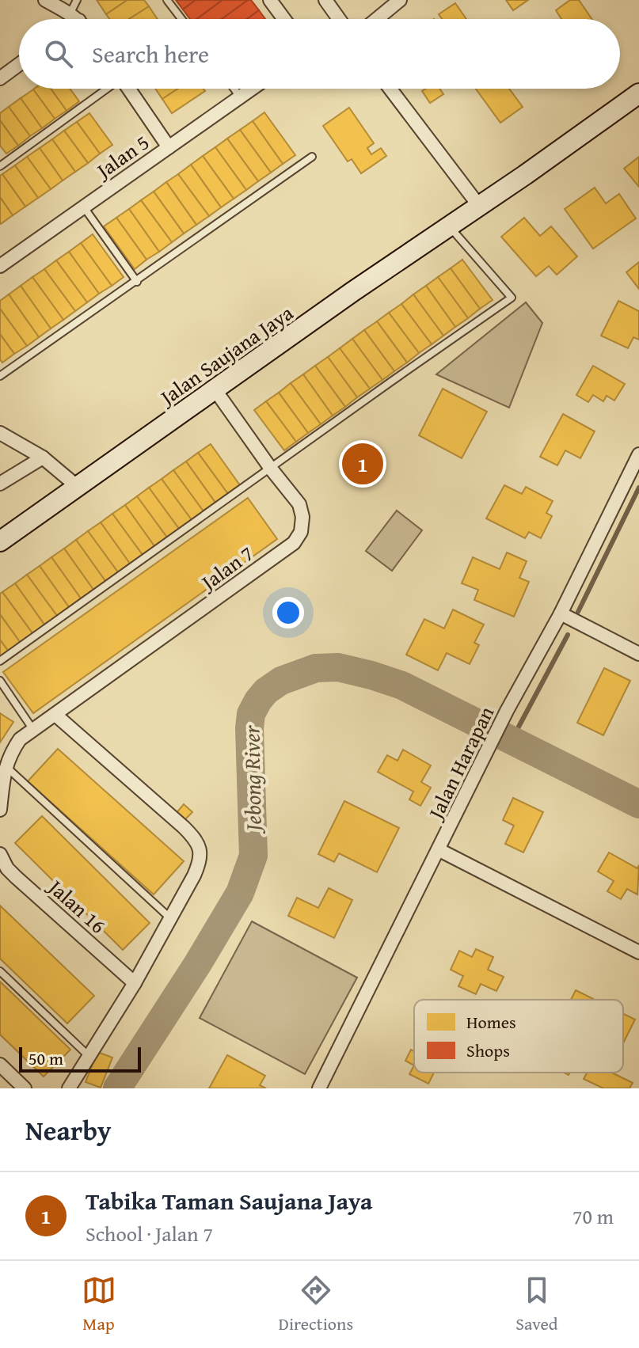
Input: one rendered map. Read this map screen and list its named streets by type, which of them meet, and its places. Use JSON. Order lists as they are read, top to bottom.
{
  "streets": {
    "main road": ["Jalan Saujana Jaya"],
    "street": [
      "Jalan 5",
      "Jalan 7",
      "Jalan Harapan",
      "Jalan 16"
    ]
  },
  "crossings": [
    ["Jalan Saujana Jaya", "Jalan 7"]
  ],
  "water": ["Jebong River"],
  "legend": ["Homes", "Shops"],
  "scale_bar": "50 m",
  "page": {
    "search": "Search here",
    "pins": "1",
    "scale": "50 m",
    "heading": "Nearby",
    "list": [
      {
        "mark": "1",
        "name": "Tabika Taman Saujana Jaya",
        "note": "School · Jalan 7",
        "value": "70 m"
      }
    ],
    "nav": ["Map", "Directions", "Saved"]
  }
}
